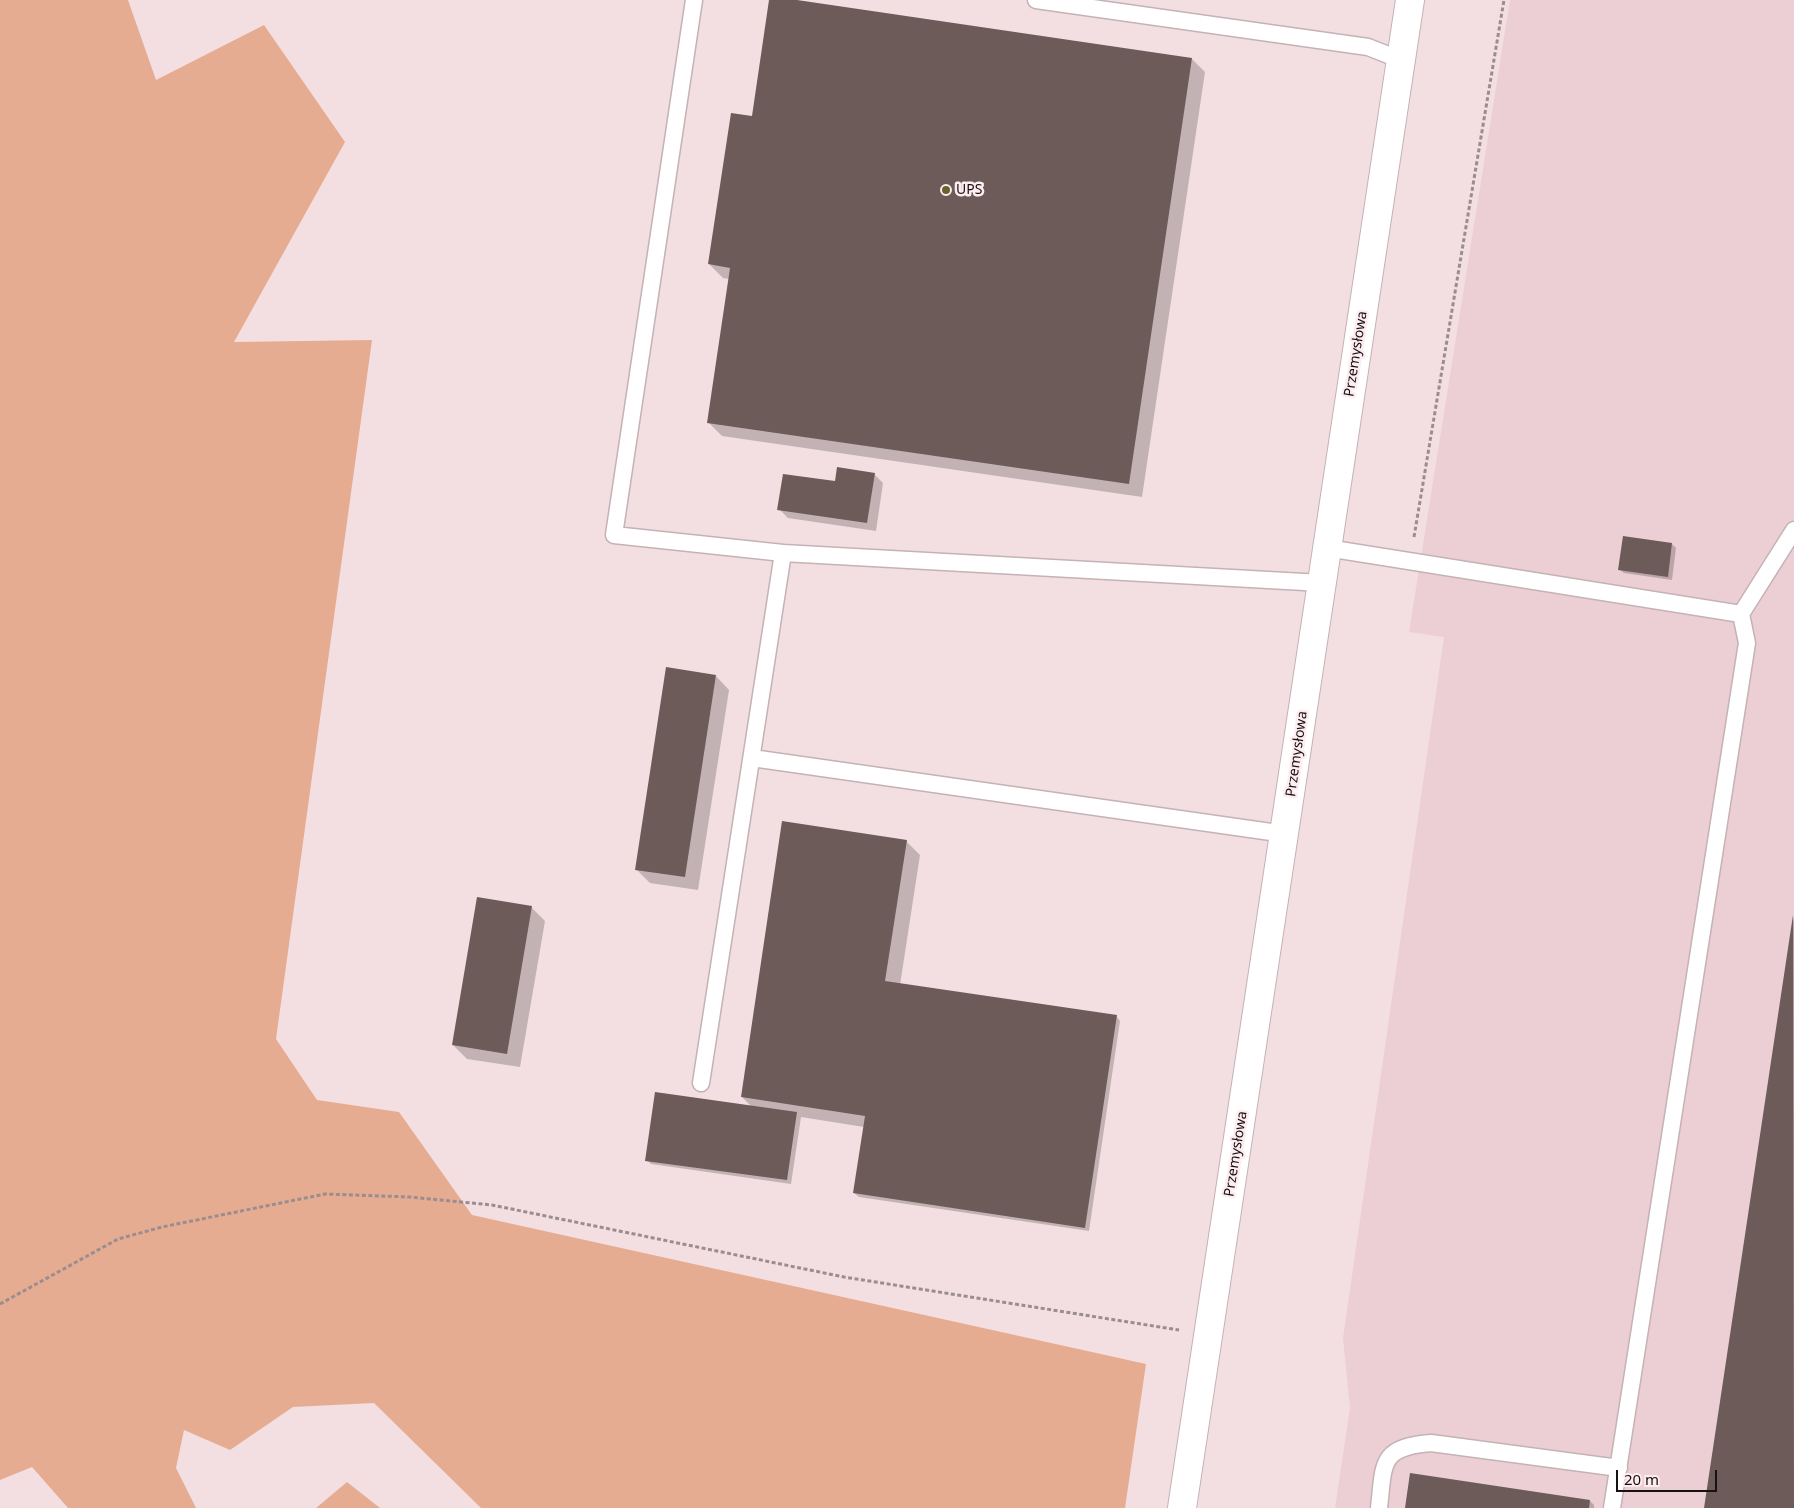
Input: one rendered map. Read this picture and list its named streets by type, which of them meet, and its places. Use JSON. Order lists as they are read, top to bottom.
{
  "streets": {
    "street": ["Przemysłowa"]
  },
  "places": ["UPS"],
  "scale_bar": "20 m"
}
